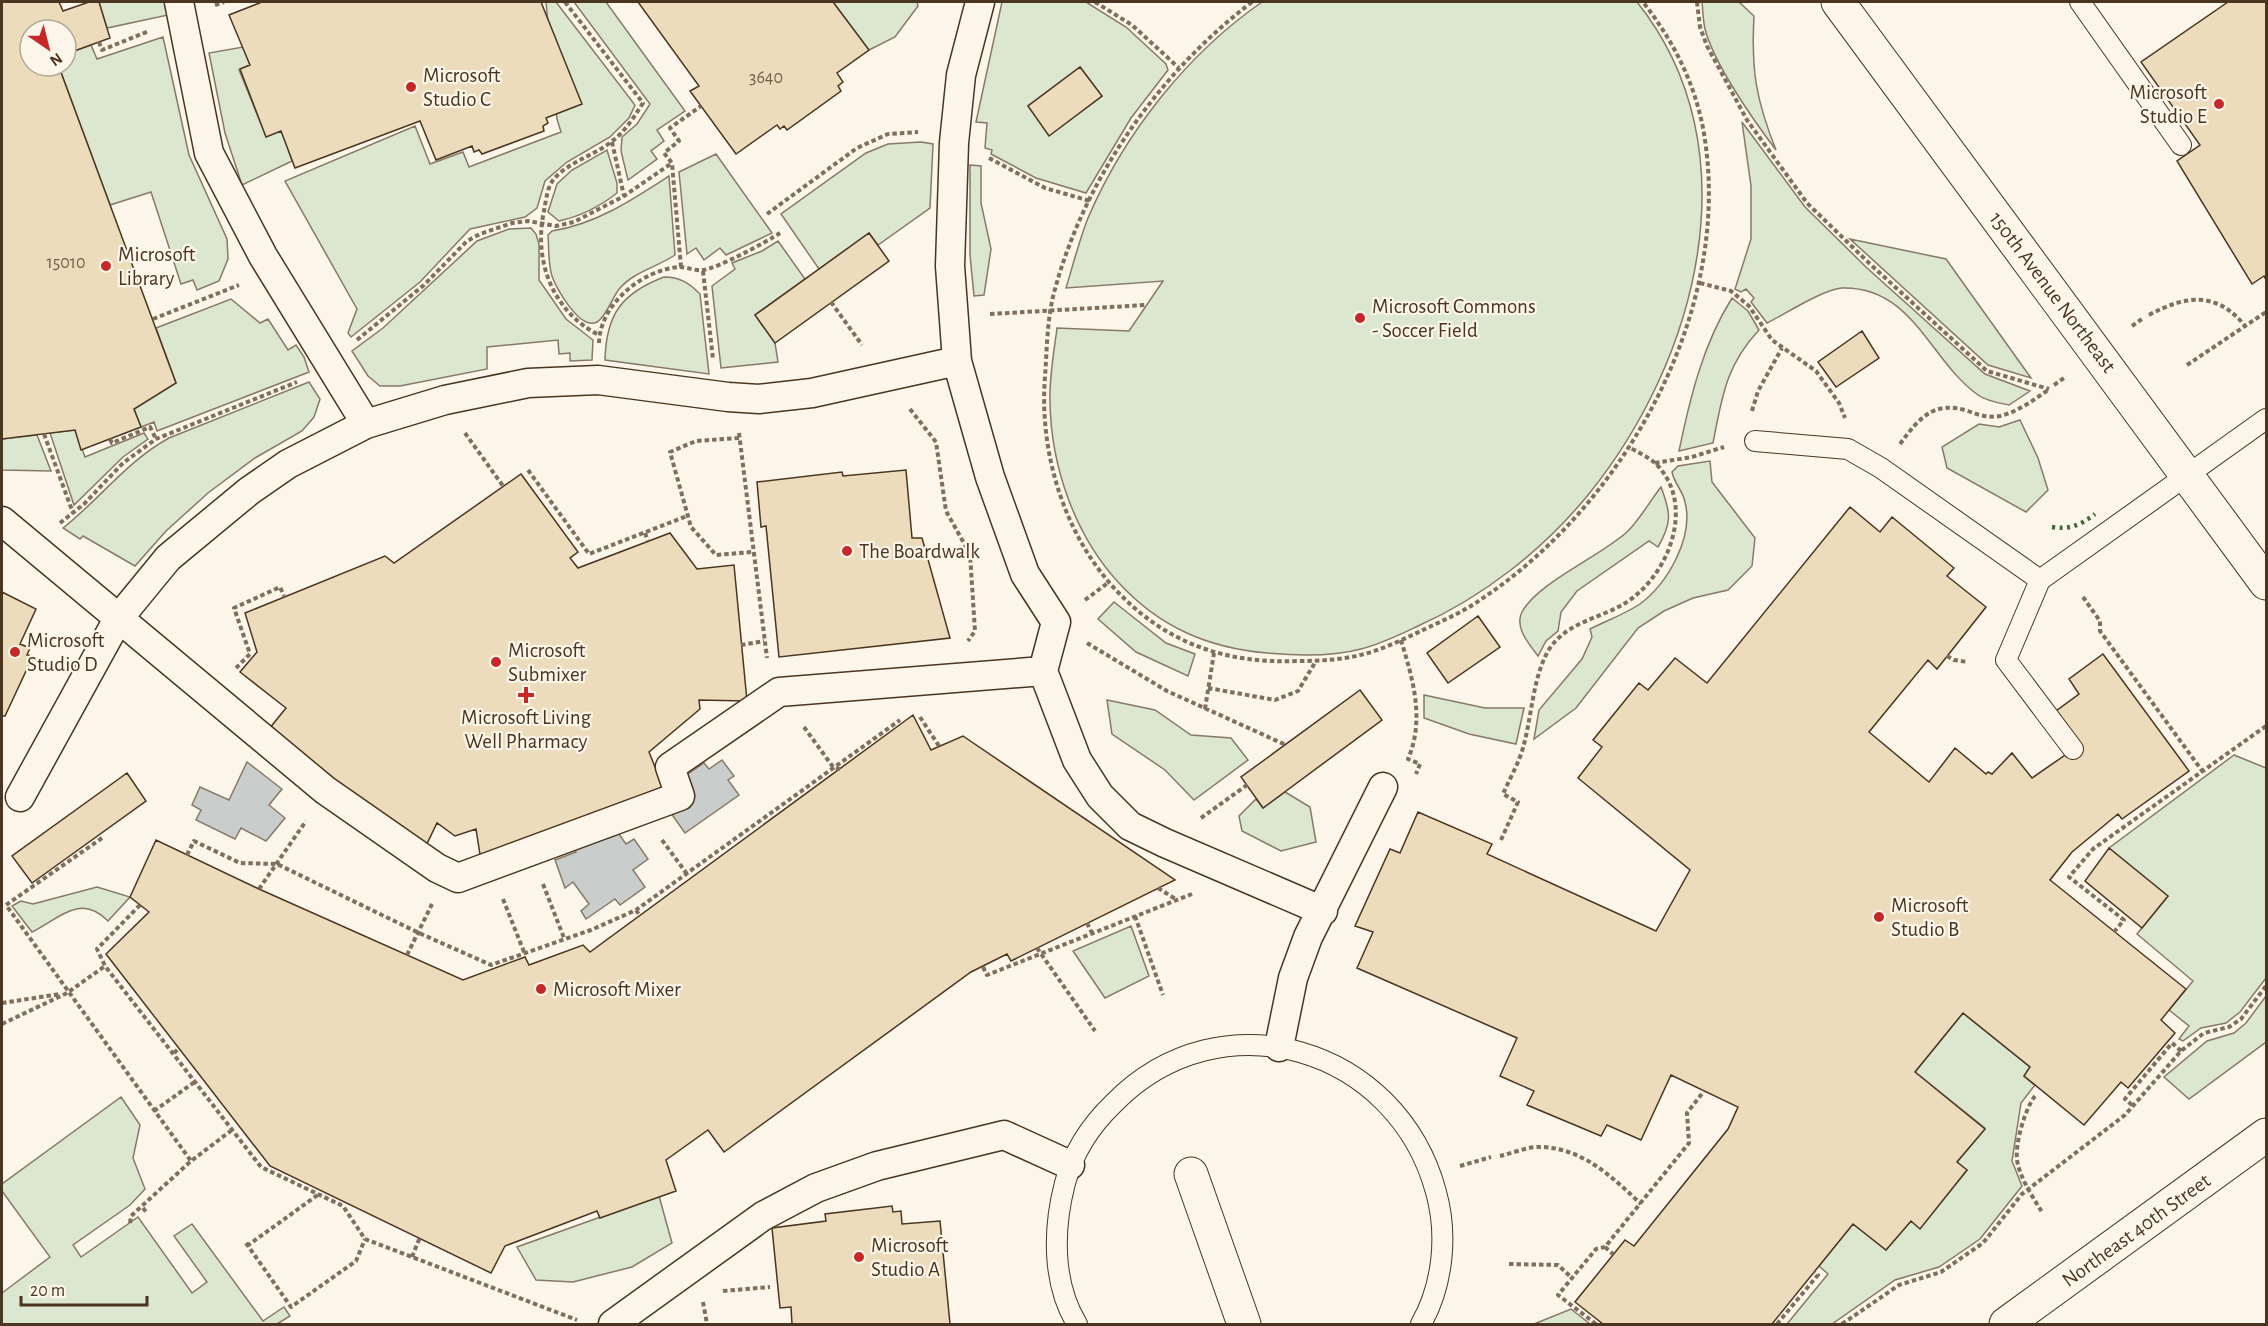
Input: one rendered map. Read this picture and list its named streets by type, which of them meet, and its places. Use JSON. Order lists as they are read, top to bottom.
{
  "streets": {
    "street": ["150th Avenue Northeast", "Northeast 40th Street"]
  },
  "places": {
    "other": [
      "Microsoft Studio C",
      "Microsoft Studio E",
      "Microsoft Library",
      "Microsoft Commons - Soccer Field",
      "The Boardwalk",
      "Microsoft Studio D",
      "Microsoft Submixer",
      "Microsoft Studio B",
      "Microsoft Mixer",
      "Microsoft Studio A"
    ],
    "health": ["Microsoft Living Well Pharmacy"]
  },
  "house_numbers": ["3640", "15010"],
  "scale_bar": "20 m",
  "north": "bottom right"
}
